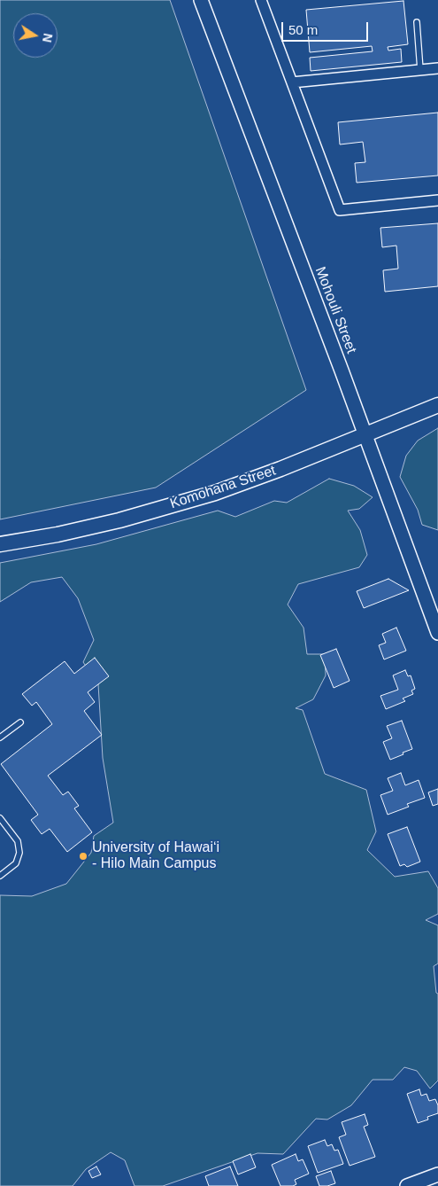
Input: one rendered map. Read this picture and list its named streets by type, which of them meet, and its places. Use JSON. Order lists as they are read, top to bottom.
{
  "streets": {
    "main road": ["Komohana Street"],
    "street": ["Mohouli Street"]
  },
  "crossings": [
    ["Mohouli Street", "Komohana Street"]
  ],
  "places": ["University of Hawaiʻi - Hilo Main Campus"],
  "scale_bar": "50 m",
  "north": "right"
}
